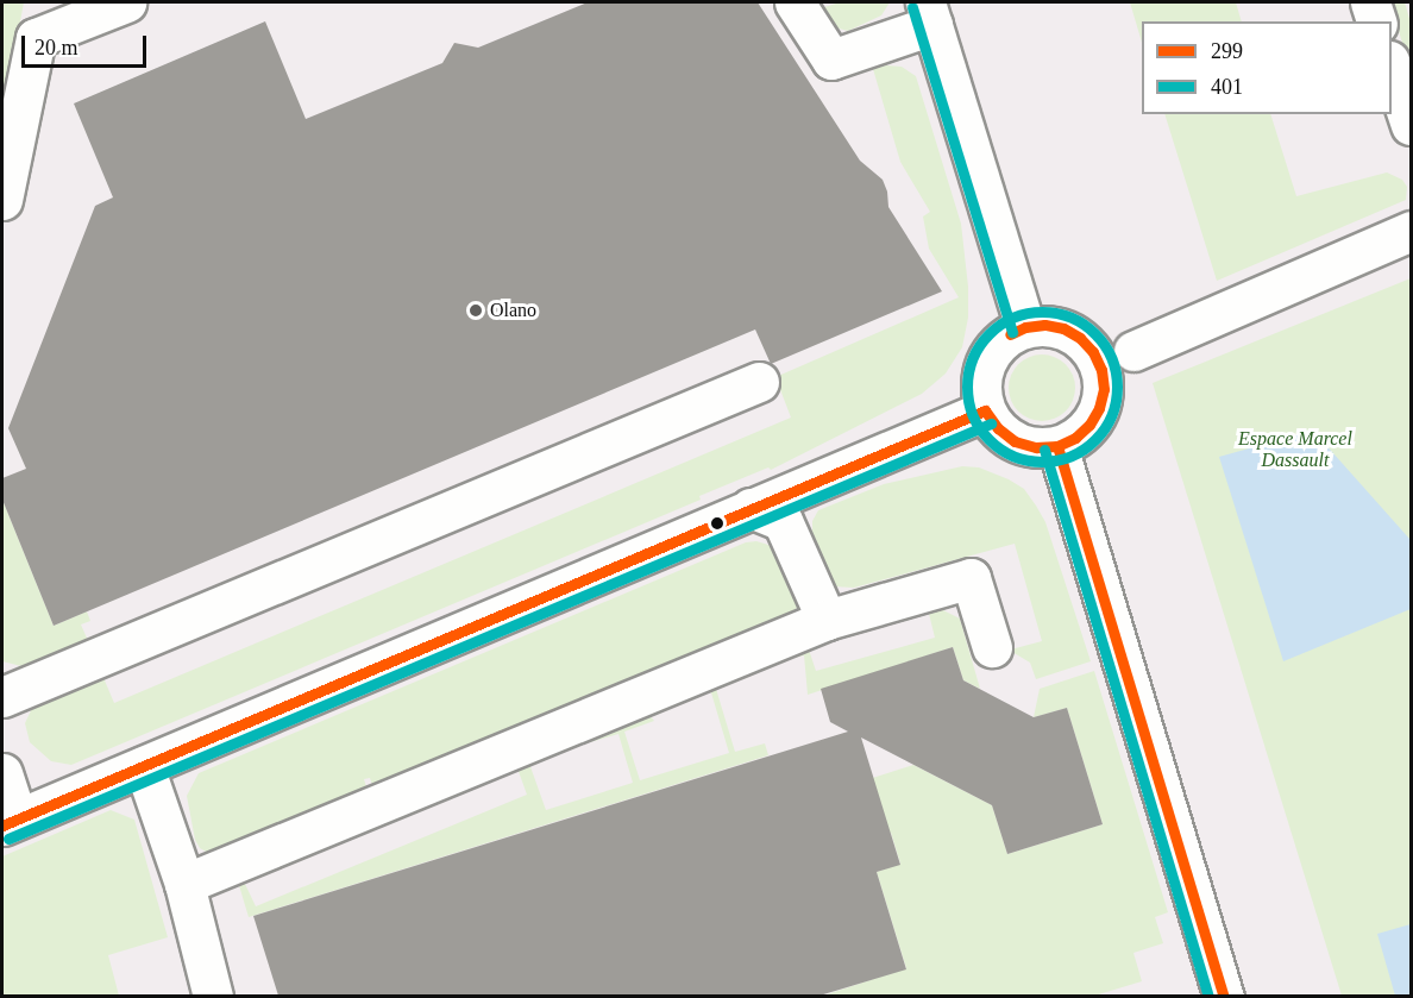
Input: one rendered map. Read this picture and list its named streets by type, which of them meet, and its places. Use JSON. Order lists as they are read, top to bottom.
{
  "parks": ["Espace Marcel Dassault"],
  "places": ["Olano"],
  "lines": ["transit line 401", "transit line 299"],
  "legend": ["299", "401"],
  "scale_bar": "20 m"
}
